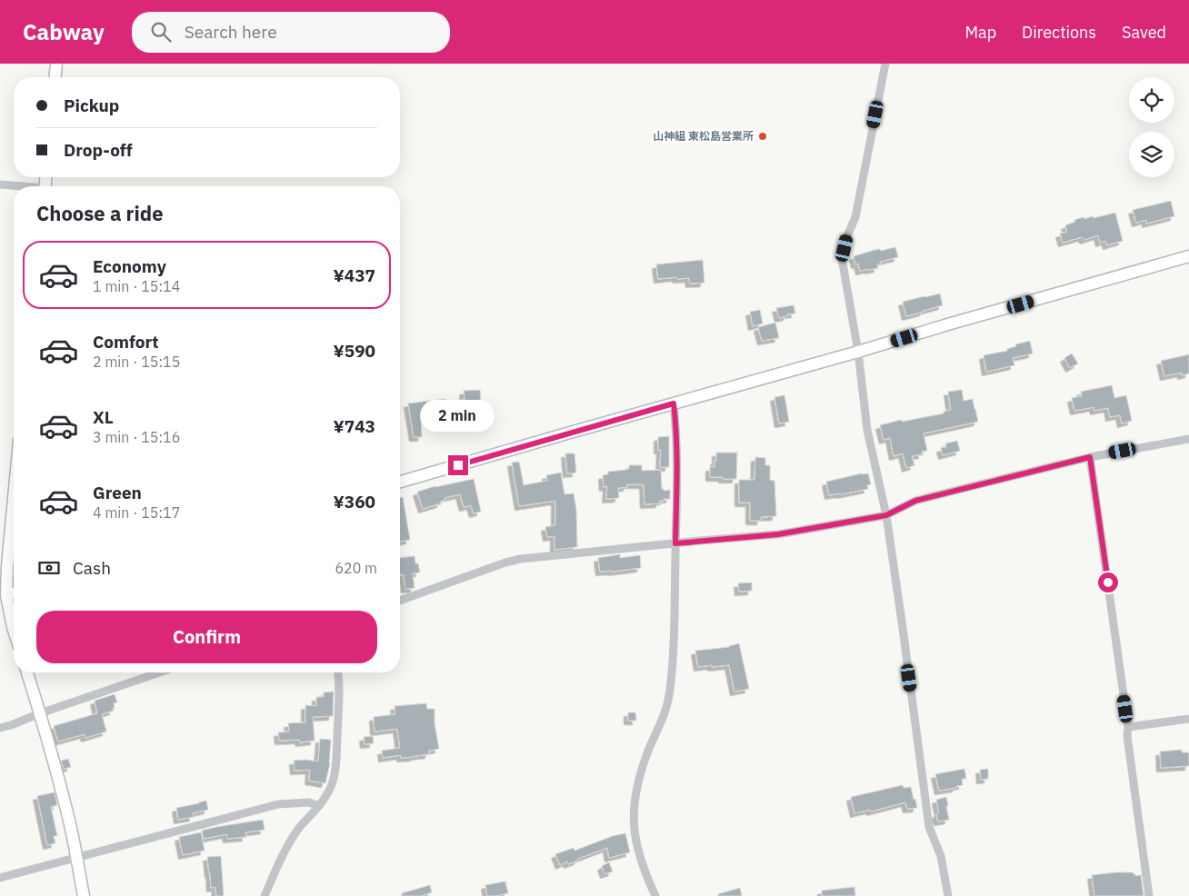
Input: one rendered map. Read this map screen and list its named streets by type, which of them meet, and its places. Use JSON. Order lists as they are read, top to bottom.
{
  "places": ["山神組 東松島営業所"],
  "page": {
    "header": "Cabway",
    "search": "Search here",
    "nav": ["Map", "Directions", "Saved"],
    "banner": ["Pickup", "Drop-off"],
    "heading": "Choose a ride",
    "list": [
      {
        "name": "Economy",
        "note": "1 min · 15:14",
        "value": "¥437"
      },
      {
        "name": "Comfort",
        "note": "2 min · 15:15",
        "value": "¥590"
      },
      {
        "name": "XL",
        "note": "3 min · 15:16",
        "value": "¥743"
      },
      {
        "name": "Green",
        "note": "4 min · 15:17",
        "value": "¥360"
      }
    ],
    "bubble": "2 min",
    "pay": ["Cash", "620 m"],
    "buttons": "Confirm"
  }
}
